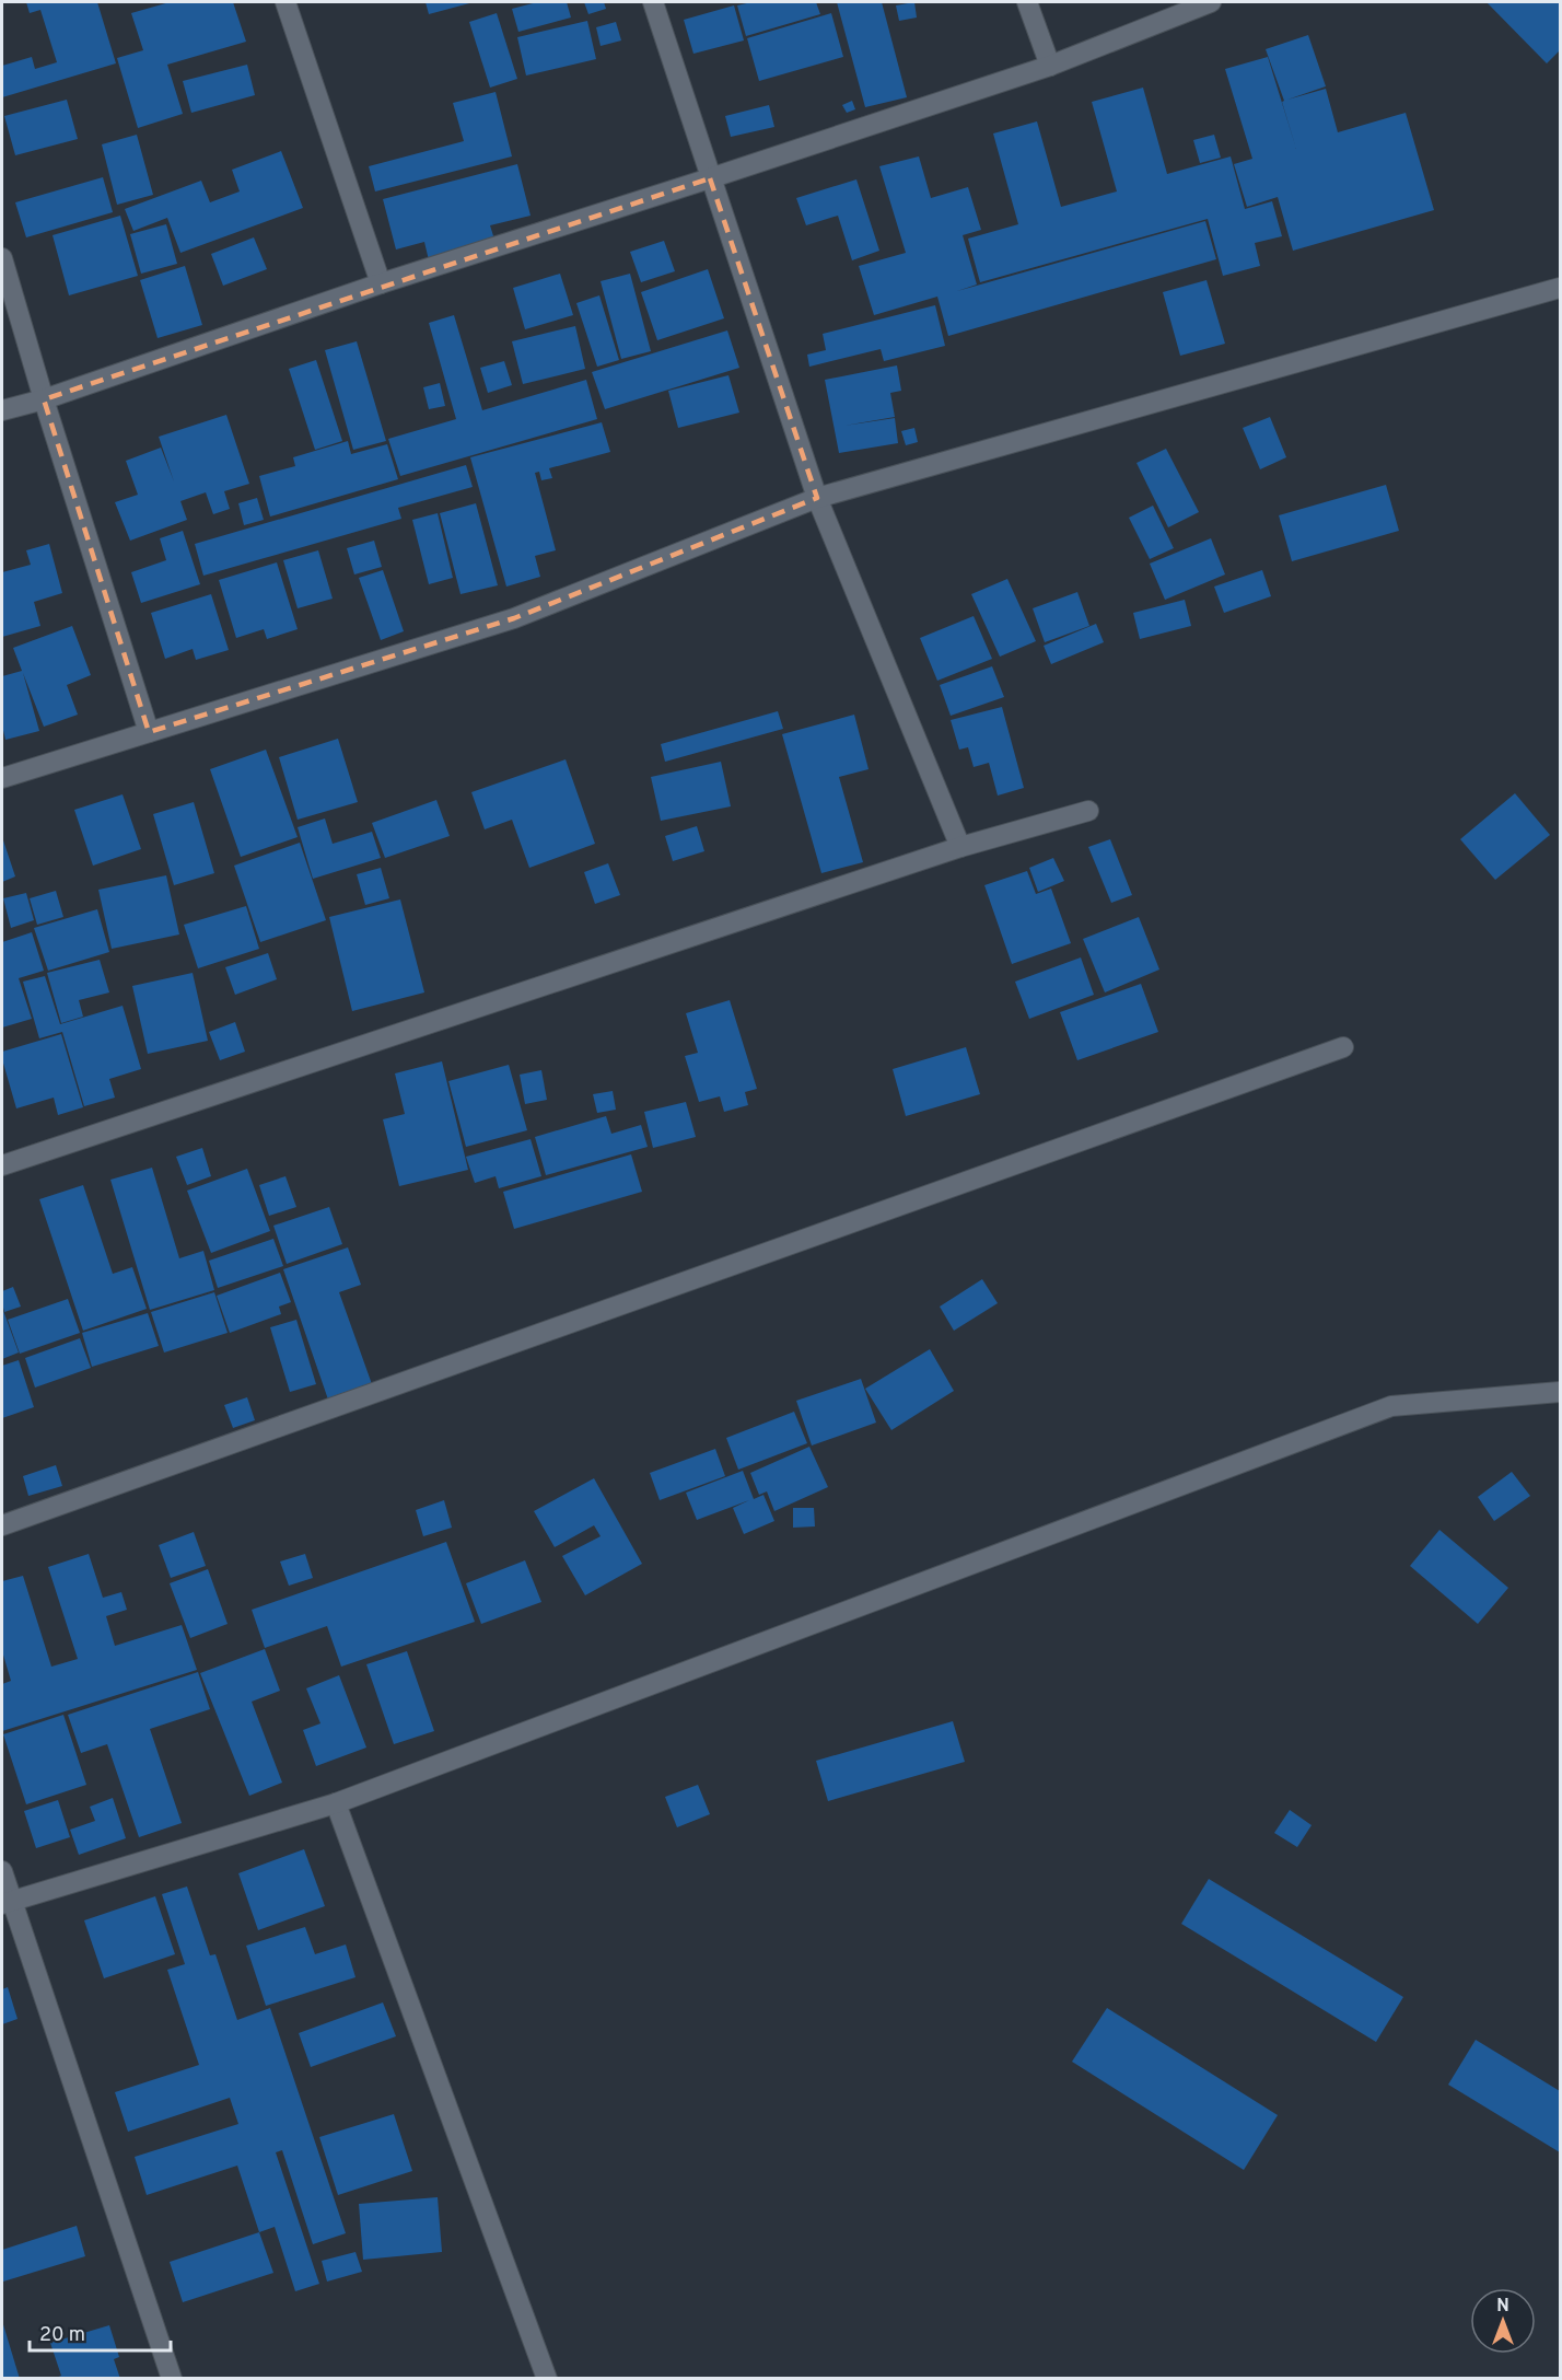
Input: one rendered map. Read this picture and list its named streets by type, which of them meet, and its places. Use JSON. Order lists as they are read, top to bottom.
{
  "scale_bar": "20 m",
  "north": "top"
}
